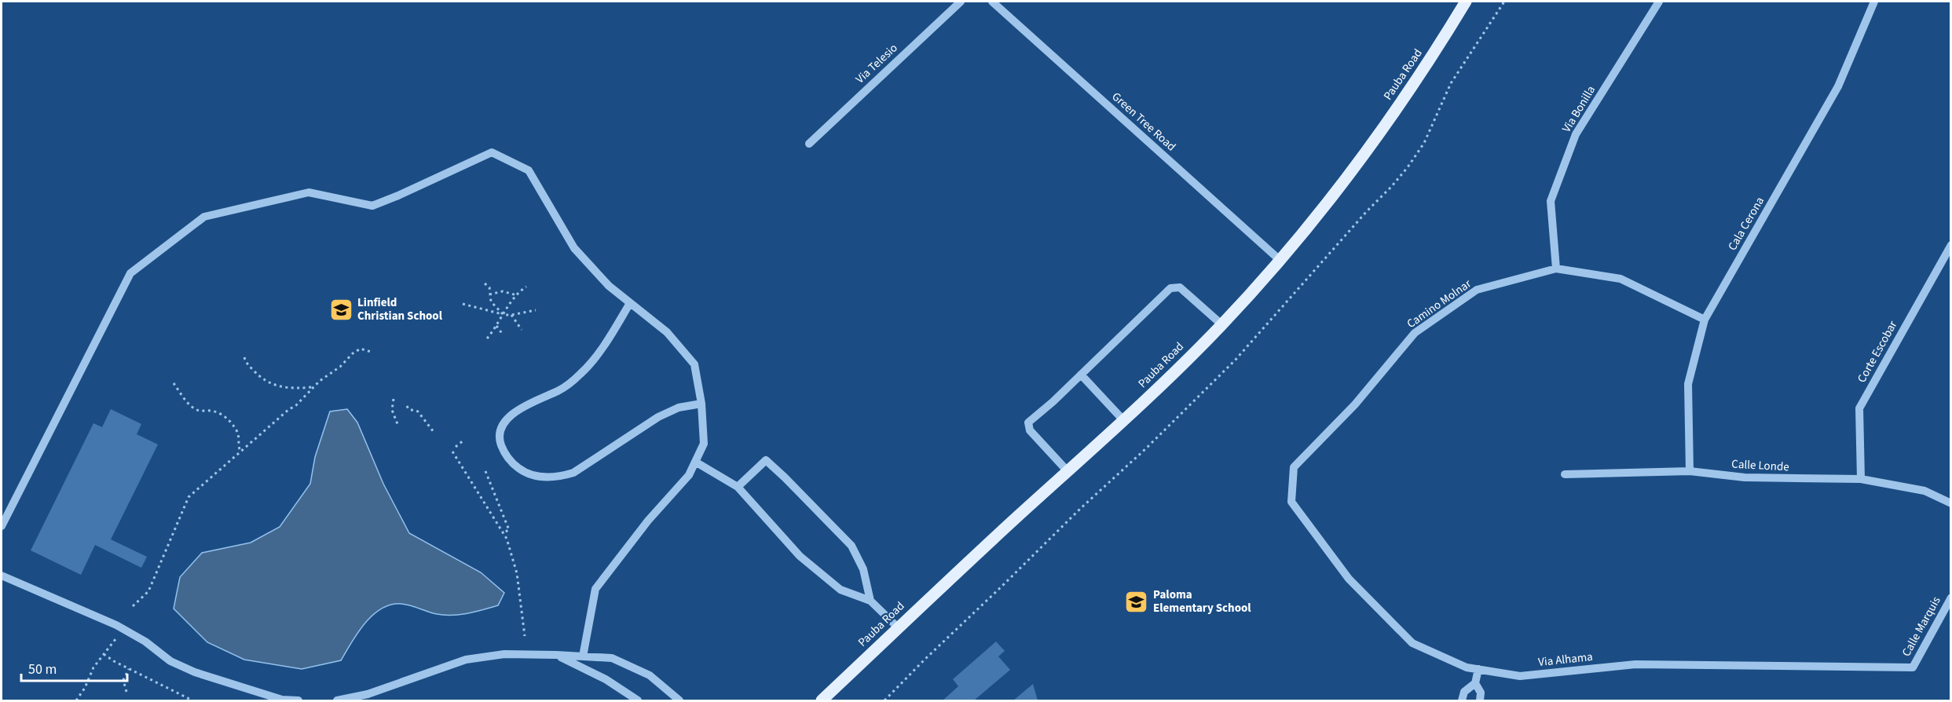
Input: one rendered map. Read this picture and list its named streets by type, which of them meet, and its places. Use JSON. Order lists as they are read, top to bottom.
{
  "streets": {
    "main road": ["Pauba Road"],
    "street": [
      "Via Telesio",
      "Via Bonilla",
      "Green Tree Road",
      "Cala Cerona",
      "Camino Molnar",
      "Corte Escobar",
      "Calle Londe",
      "Calle Marquis",
      "Via Alhama"
    ]
  },
  "crossings": [
    ["Pauba Road", "Green Tree Road"],
    ["Via Bonilla", "Camino Molnar"],
    ["Cala Cerona", "Camino Molnar"],
    ["Cala Cerona", "Calle Londe"],
    ["Camino Molnar", "Via Alhama"],
    ["Corte Escobar", "Calle Londe"],
    ["Calle Marquis", "Via Alhama"]
  ],
  "places": {
    "school or university": ["Linfield Christian School", "Paloma Elementary School"]
  },
  "scale_bar": "50 m"
}
